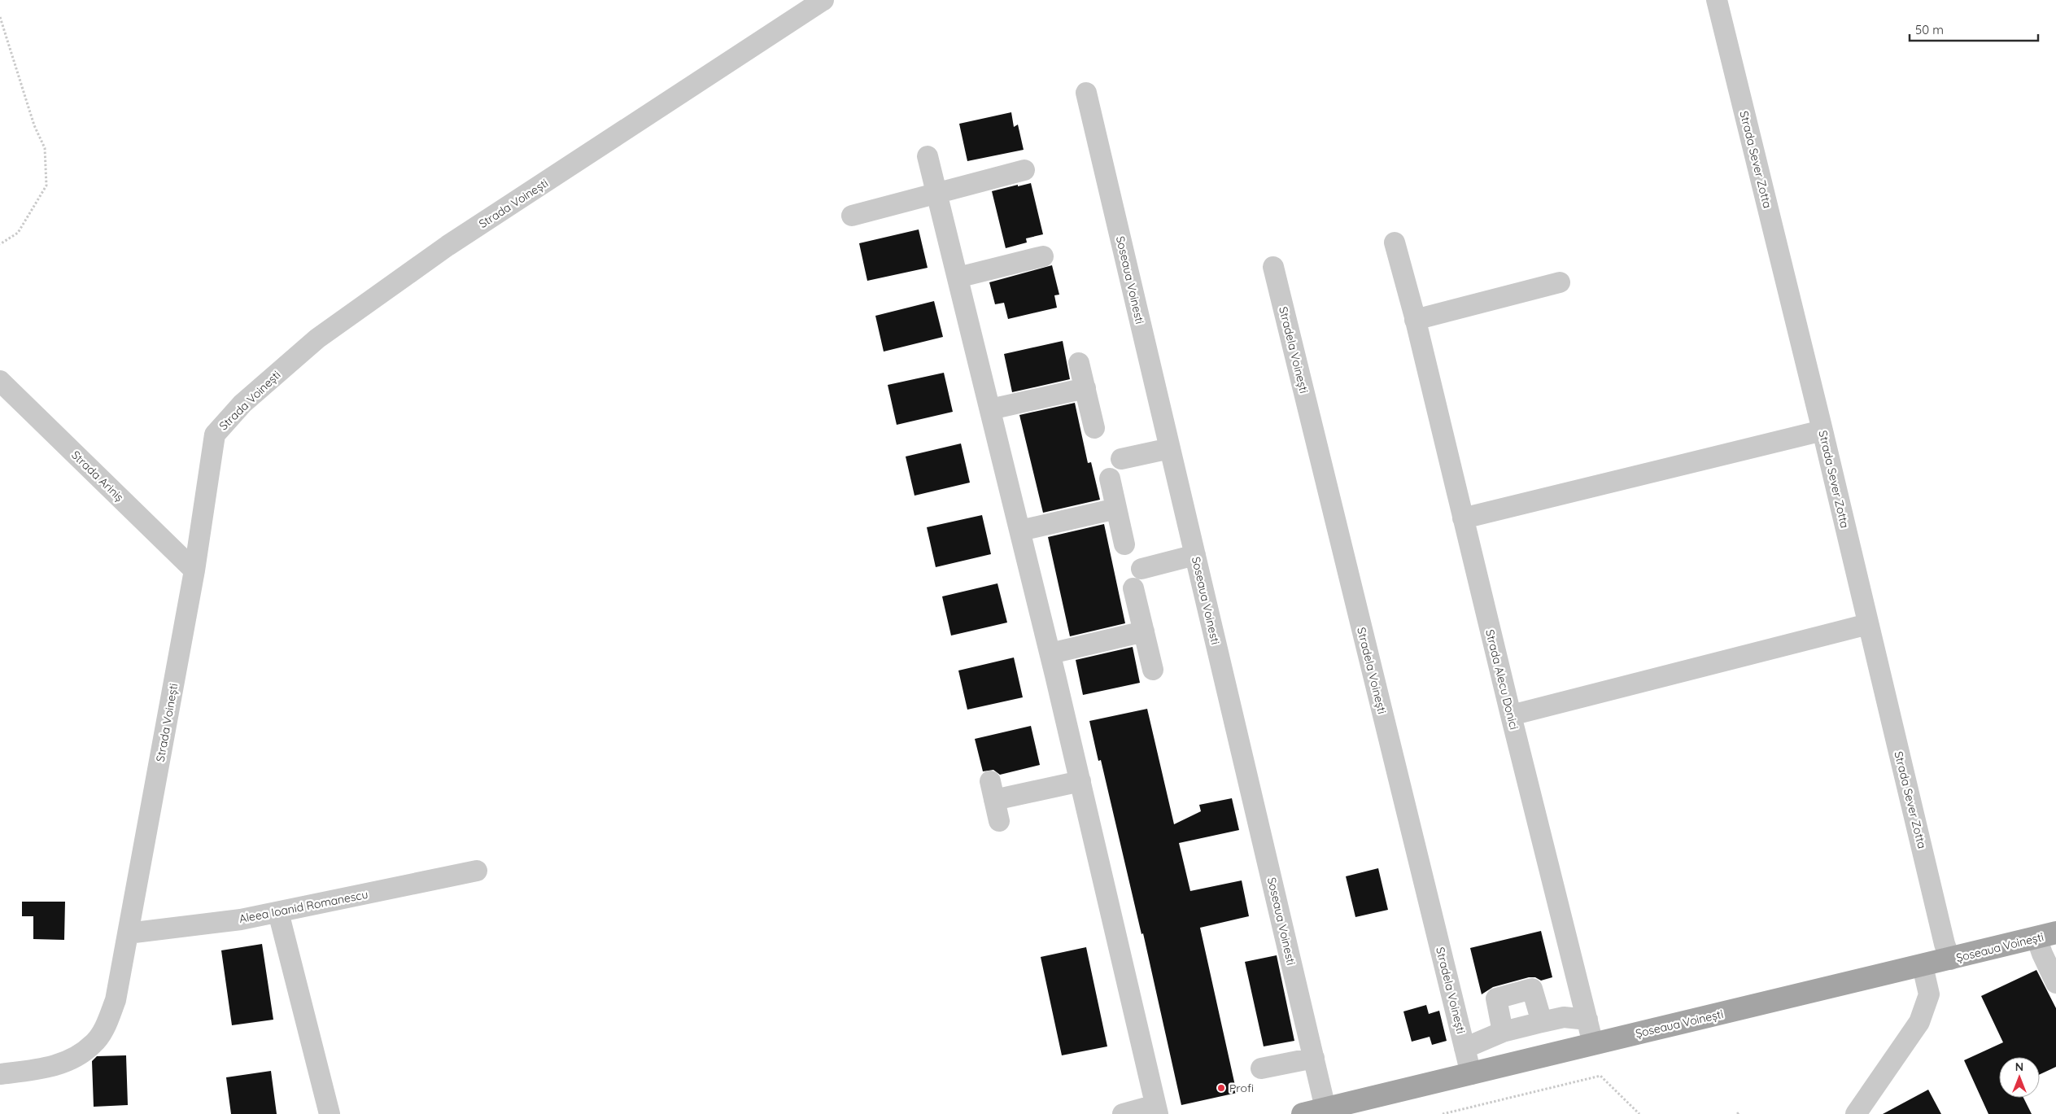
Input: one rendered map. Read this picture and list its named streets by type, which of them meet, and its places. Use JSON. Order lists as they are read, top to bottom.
{
  "streets": {
    "main road": ["Șoseaua Voinești"],
    "street": [
      "Strada Sever Zotta",
      "Strada Voinești",
      "Soseaua Voinesti",
      "Stradela Voinești",
      "Strada Ariniș",
      "Strada Alecu Donici",
      "Aleea Ioanid Romanescu"
    ]
  },
  "crossings": [
    ["Strada Sever Zotta", "Șoseaua Voinești"],
    ["Strada Voinești", "Strada Ariniș"],
    ["Strada Voinești", "Aleea Ioanid Romanescu"],
    ["Soseaua Voinesti", "Șoseaua Voinești"],
    ["Stradela Voinești", "Șoseaua Voinești"],
    ["Strada Alecu Donici", "Șoseaua Voinești"]
  ],
  "places": ["Profi"],
  "scale_bar": "50 m",
  "north": "top"
}
